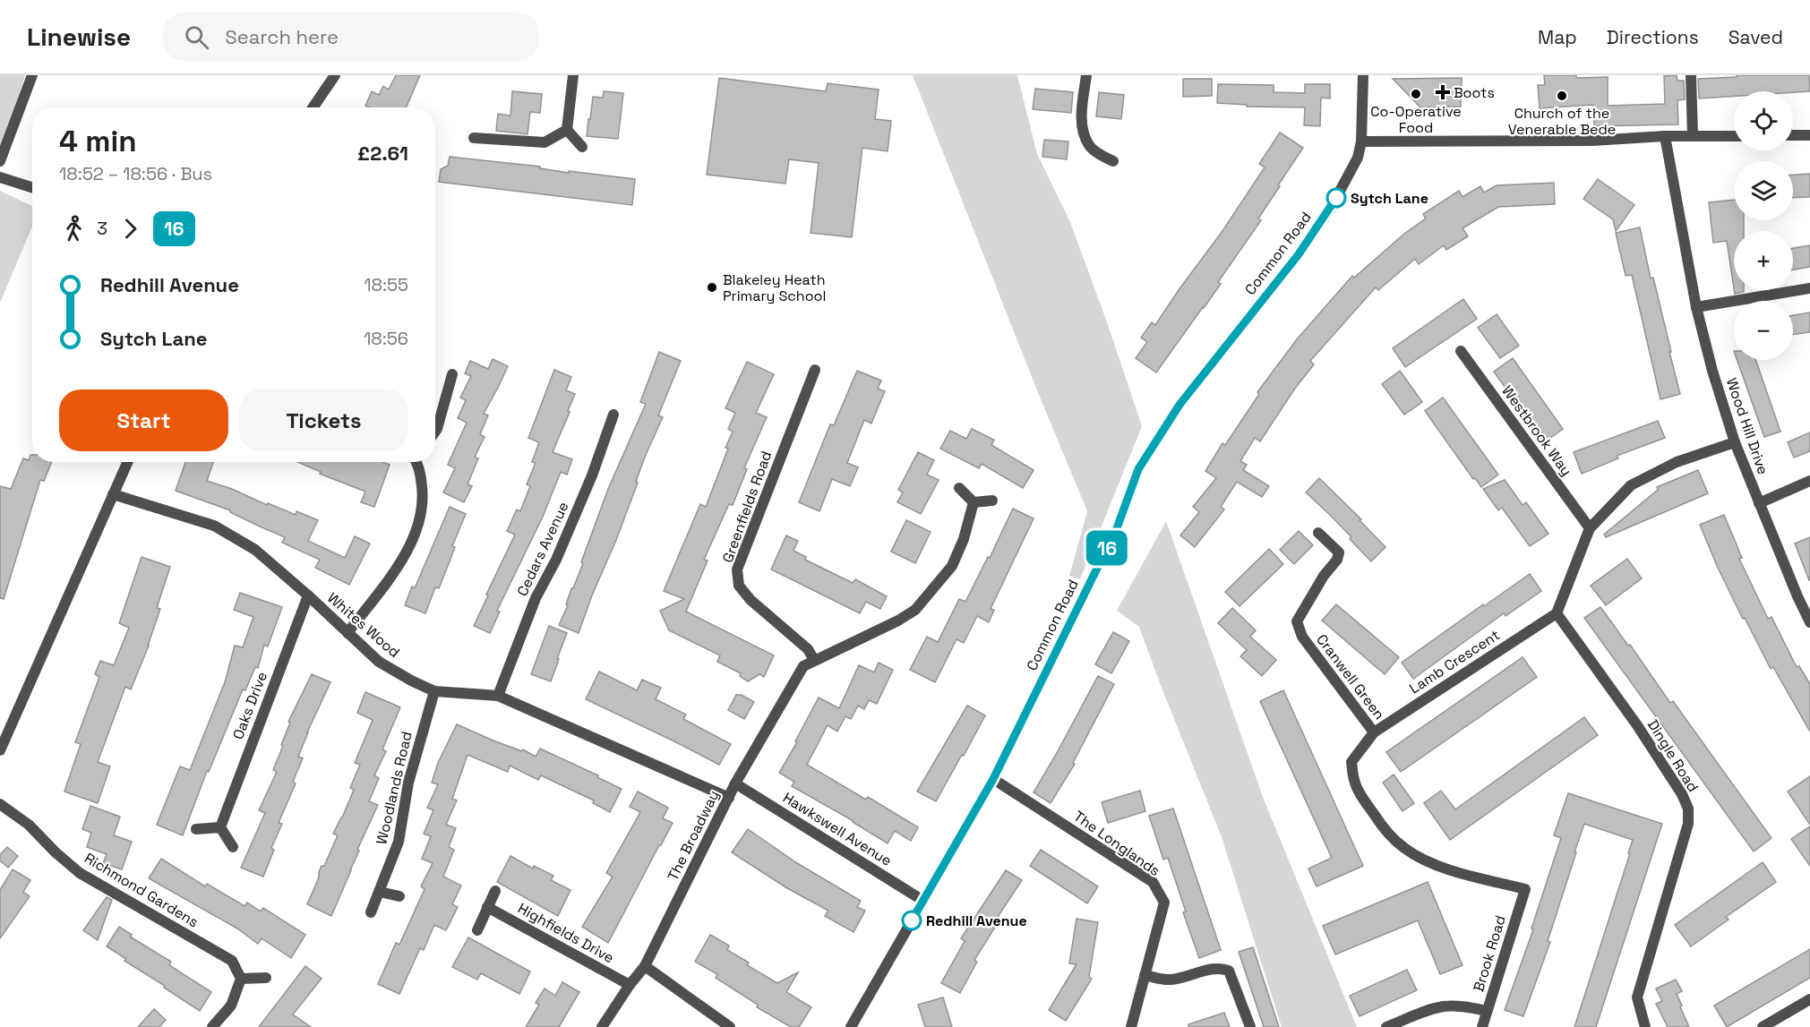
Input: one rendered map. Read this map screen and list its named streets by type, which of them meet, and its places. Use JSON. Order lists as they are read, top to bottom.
{
  "streets": {
    "street": [
      "Common Road",
      "Wood Hill Drive",
      "Westbrook Way",
      "Greenfields Road",
      "Cedars Avenue",
      "Whites Wood",
      "Lamb Crescent",
      "Cranwell Green",
      "Oaks Drive",
      "Dingle Road",
      "Woodlands Road",
      "Hawkswell Avenue",
      "The Broadway",
      "The Longlands",
      "Richmond Gardens",
      "Highfields Drive",
      "Brook Road"
    ]
  },
  "crossings": [
    ["Common Road", "Hawkswell Avenue"],
    ["Common Road", "The Longlands"],
    ["Greenfields Road", "The Broadway"],
    ["Cedars Avenue", "Whites Wood"],
    ["Whites Wood", "Oaks Drive"],
    ["Whites Wood", "Woodlands Road"],
    ["Whites Wood", "The Broadway"],
    ["Lamb Crescent", "Cranwell Green"],
    ["Lamb Crescent", "Dingle Road"],
    ["Lamb Crescent", "Brook Road"],
    ["Hawkswell Avenue", "The Broadway"],
    ["The Broadway", "Highfields Drive"]
  ],
  "places": {
    "health": ["Boots"],
    "other": [
      "Co-Operative Food",
      "Church of the Venerable Bede",
      "Sytch Lane",
      "Blakeley Heath Primary School",
      "Redhill Avenue"
    ]
  },
  "lines": ["bus line 16"],
  "page": {
    "header": "Linewise",
    "search": "Search here",
    "nav": ["Map", "Directions", "Saved"],
    "on_map": "16",
    "map_buttons": ["+", "−"],
    "heading": ["4 min", "18:52 – 18:56 · Bus", "£2.61"],
    "legs": ["3", "16"],
    "list": [
      {
        "name": "Redhill Avenue",
        "value": "18:55"
      },
      {
        "name": "Sytch Lane",
        "value": "18:56"
      }
    ],
    "buttons": ["Start", "Tickets"]
  }
}
